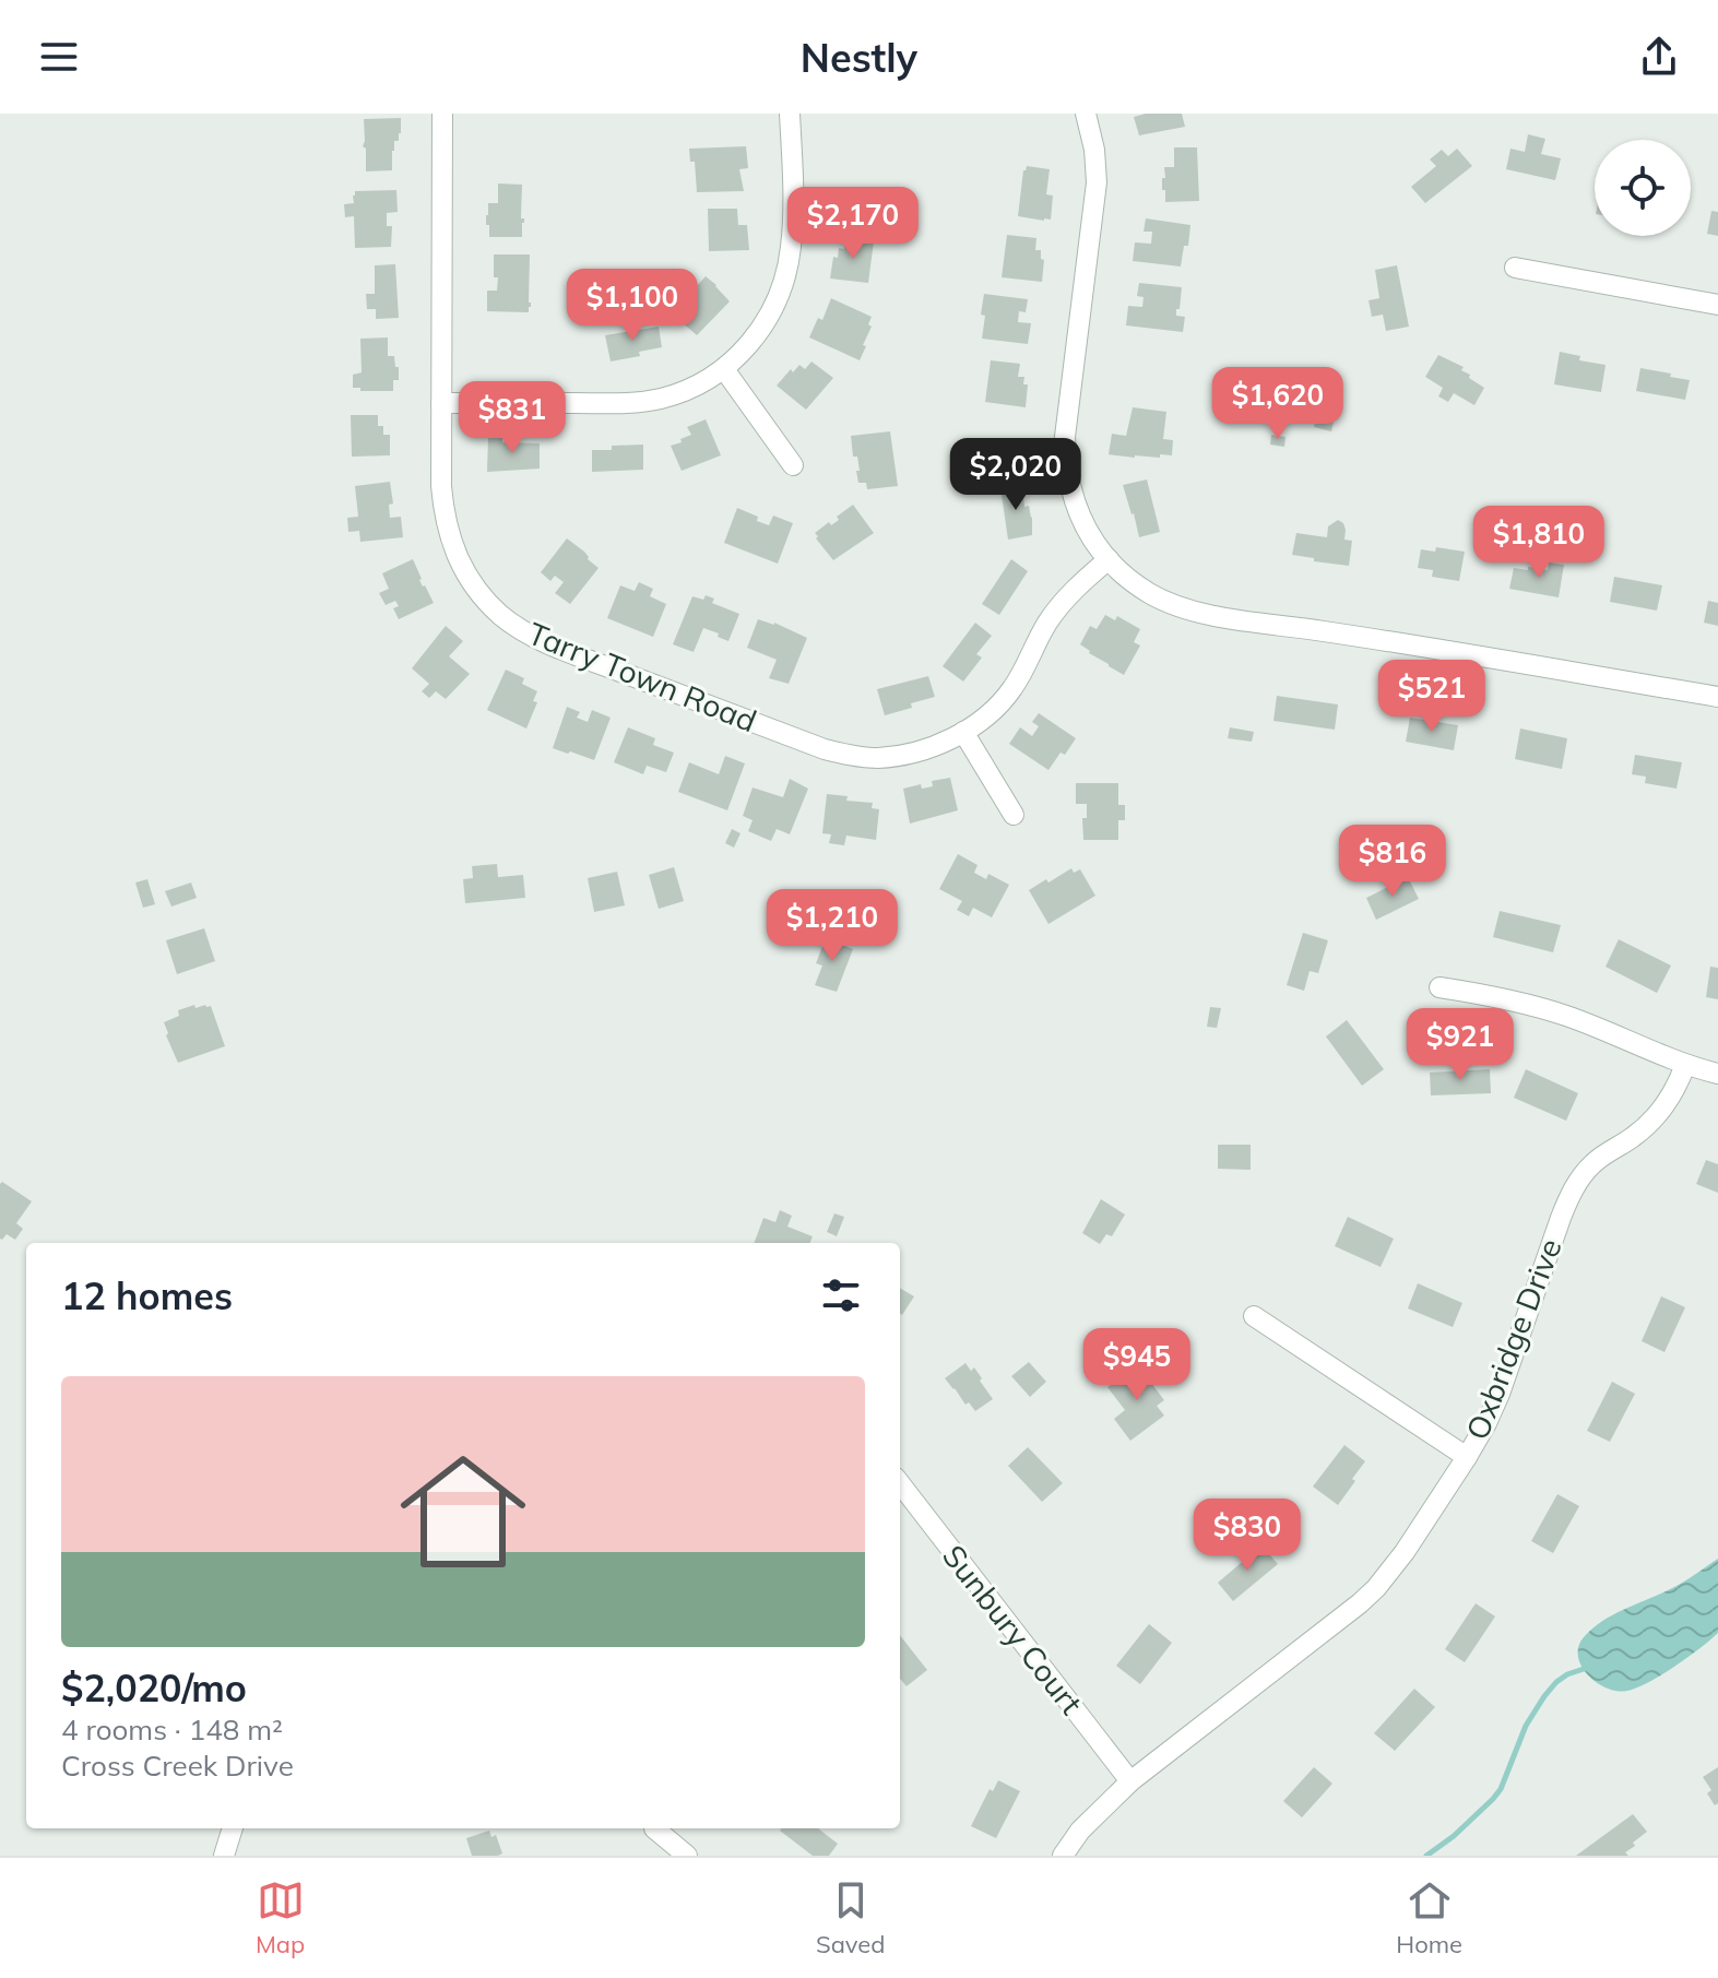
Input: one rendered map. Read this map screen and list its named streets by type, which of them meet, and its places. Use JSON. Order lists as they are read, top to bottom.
{
  "streets": {
    "street": ["Tarry Town Road", "Oxbridge Drive", "Sunbury Court"]
  },
  "crossings": [
    ["Oxbridge Drive", "Sunbury Court"]
  ],
  "page": {
    "header": "Nestly",
    "price": [
      "$2,170",
      "$1,100",
      "$1,620",
      "$831",
      "$2,020",
      "$1,810",
      "$521",
      "$816",
      "$1,210",
      "$921",
      "$945",
      "$830"
    ],
    "heading": "12 homes",
    "list": [
      {
        "name": "$2,020/mo",
        "note": "4 rooms · 148 m² · Cross Creek Drive"
      }
    ],
    "tabs": ["Map", "Saved", "Home"]
  }
}
